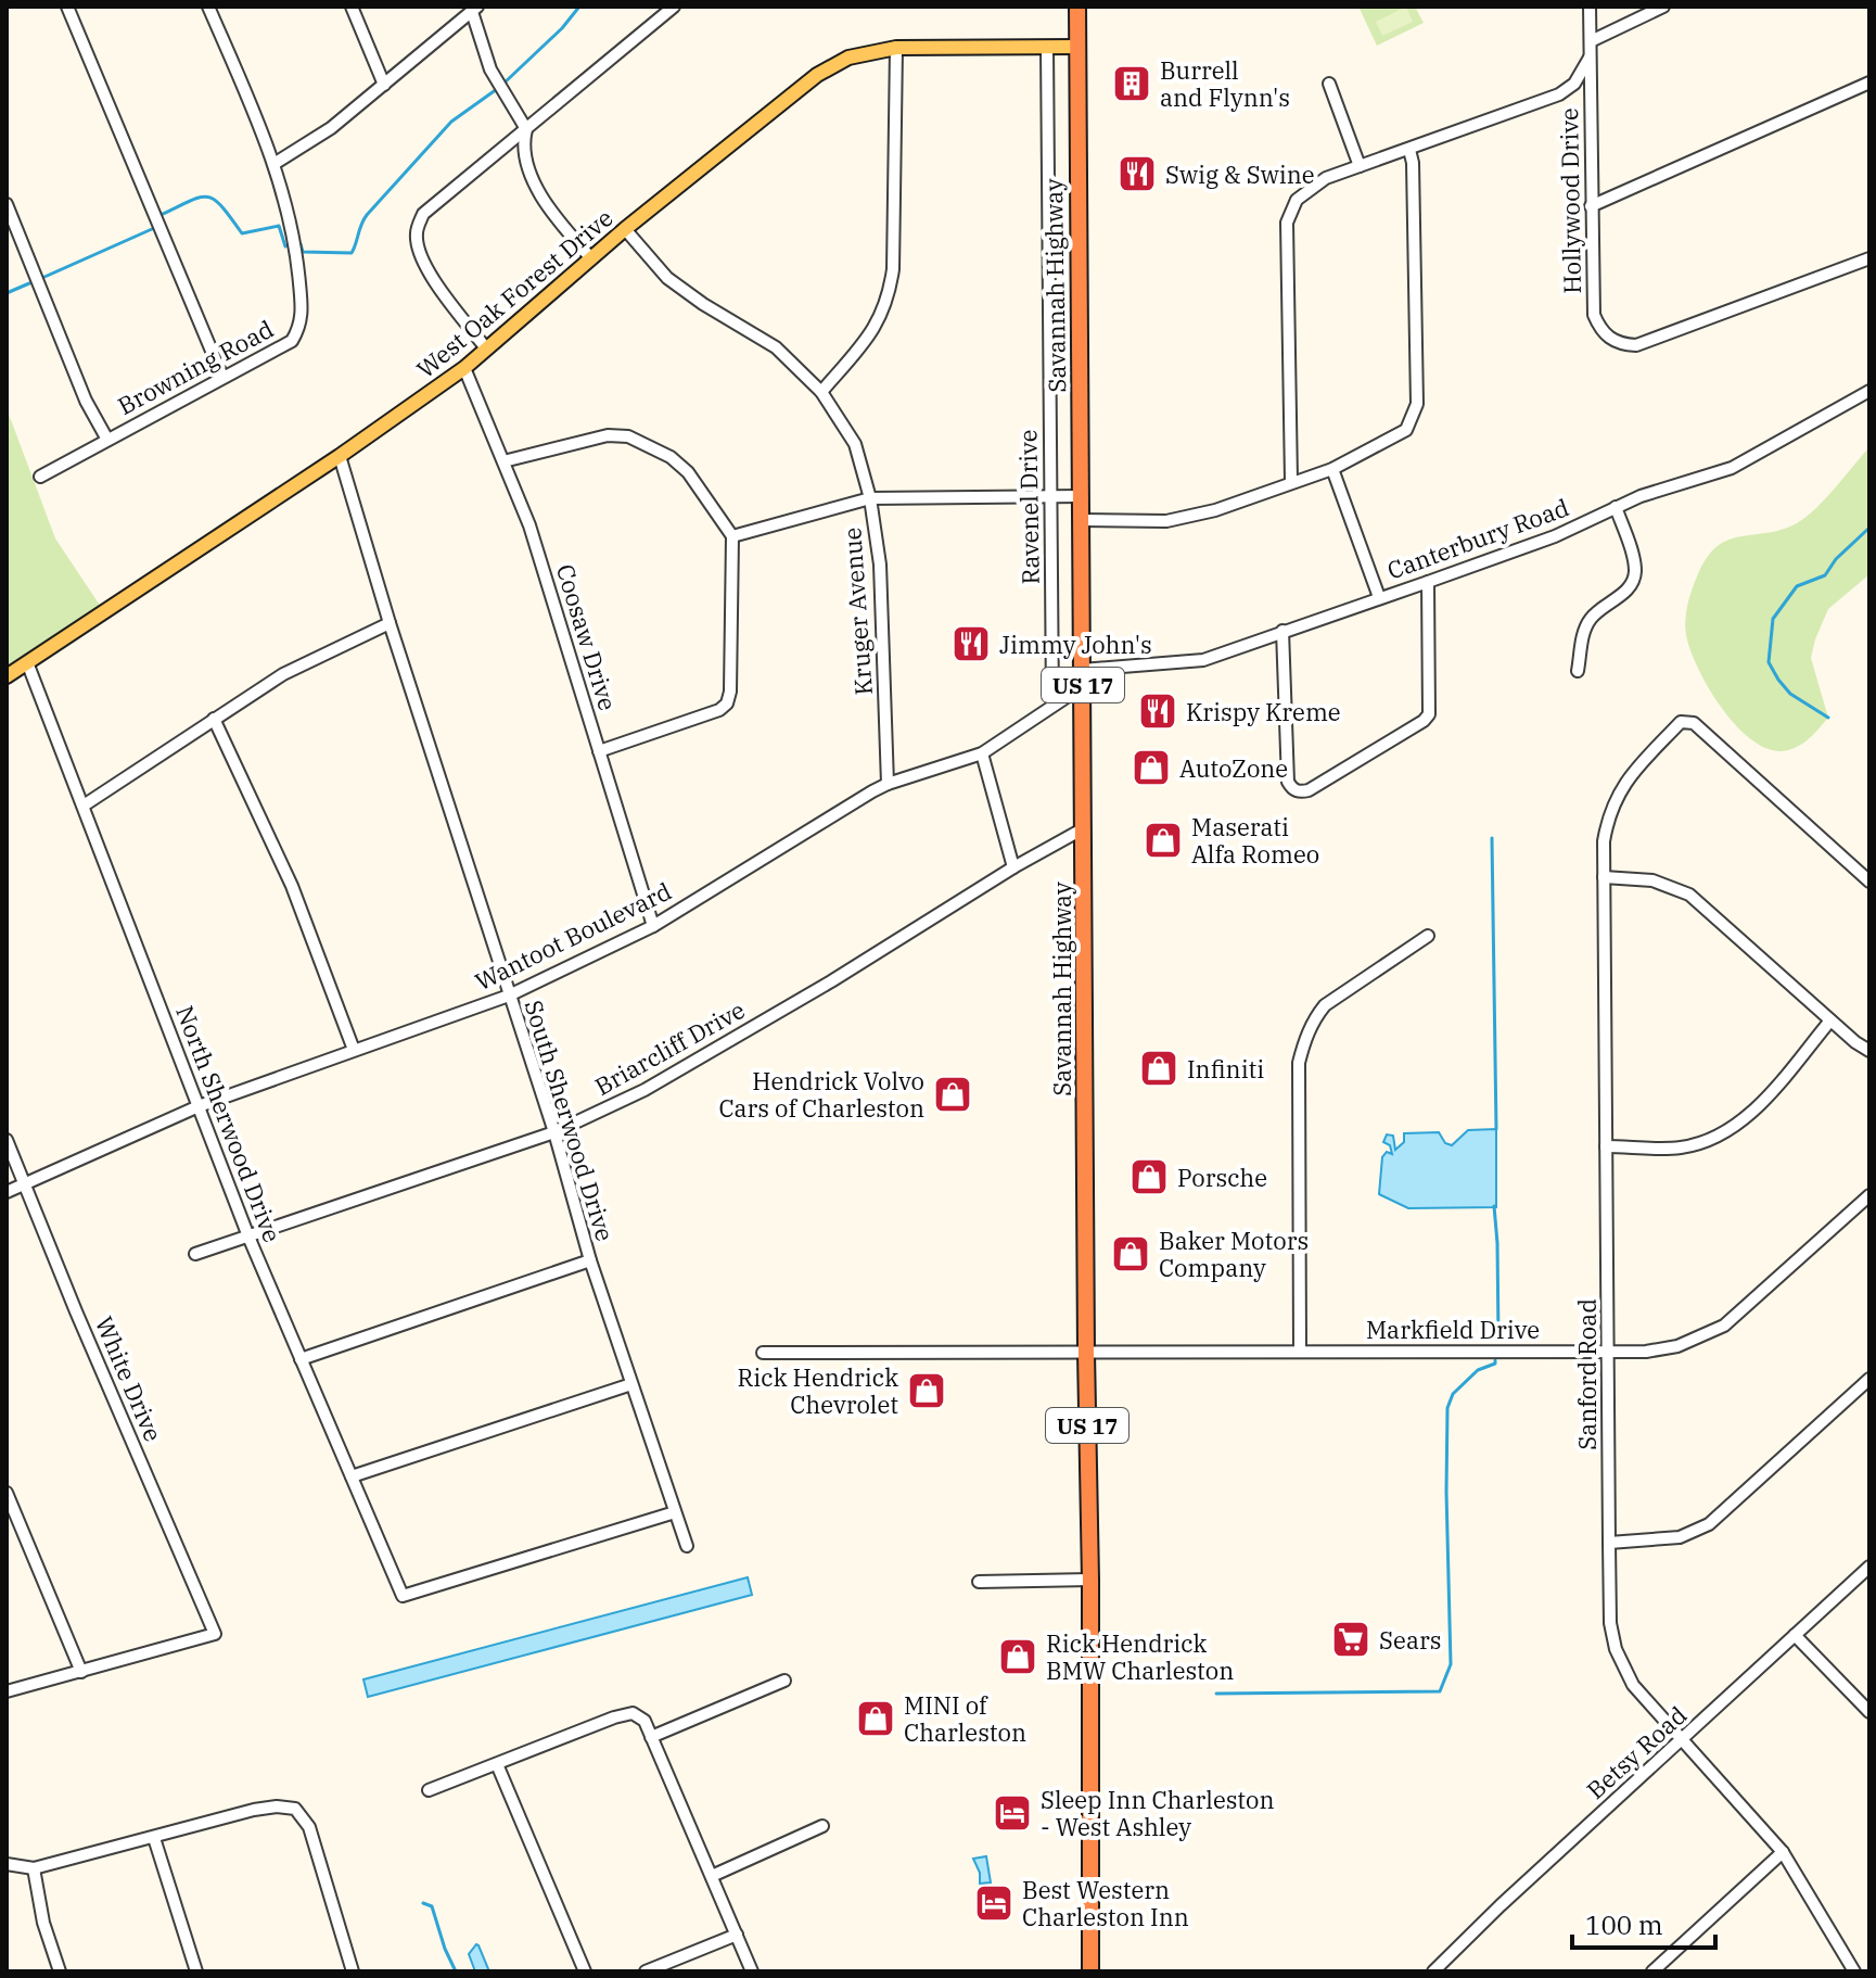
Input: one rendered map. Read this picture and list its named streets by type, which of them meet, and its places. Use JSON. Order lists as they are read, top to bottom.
{
  "streets": {
    "highway": ["Savannah Highway", "US 17"],
    "main road": ["West Oak Forest Drive"],
    "street": [
      "Hollywood Drive",
      "Browning Road",
      "Ravenel Drive",
      "Canterbury Road",
      "Kruger Avenue",
      "Coosaw Drive",
      "Wantoot Boulevard",
      "Briarcliff Drive",
      "South Sherwood Drive",
      "North Sherwood Drive",
      "Markfield Drive",
      "Sanford Road",
      "White Drive",
      "Betsy Road"
    ]
  },
  "crossings": [
    ["Savannah Highway", "West Oak Forest Drive"],
    ["Savannah Highway", "Canterbury Road"],
    ["Savannah Highway", "Wantoot Boulevard"],
    ["Savannah Highway", "Briarcliff Drive"],
    ["Savannah Highway", "Markfield Drive"],
    ["West Oak Forest Drive", "Ravenel Drive"],
    ["West Oak Forest Drive", "Kruger Avenue"],
    ["West Oak Forest Drive", "Coosaw Drive"],
    ["West Oak Forest Drive", "South Sherwood Drive"],
    ["West Oak Forest Drive", "North Sherwood Drive"],
    ["Ravenel Drive", "Wantoot Boulevard"],
    ["Canterbury Road", "Wantoot Boulevard"],
    ["Kruger Avenue", "Wantoot Boulevard"],
    ["Coosaw Drive", "Wantoot Boulevard"],
    ["Wantoot Boulevard", "South Sherwood Drive"],
    ["Wantoot Boulevard", "North Sherwood Drive"],
    ["Wantoot Boulevard", "White Drive"],
    ["Briarcliff Drive", "South Sherwood Drive"],
    ["Briarcliff Drive", "North Sherwood Drive"],
    ["South Sherwood Drive", "North Sherwood Drive"],
    ["Markfield Drive", "Sanford Road"],
    ["Sanford Road", "Betsy Road"]
  ],
  "places": {
    "building": ["Burrell and Flynn's"],
    "restaurant": ["Swig & Swine", "Jimmy John's", "Krispy Kreme"],
    "shop": [
      "AutoZone",
      "Maserati Alfa Romeo",
      "Infiniti",
      "Hendrick Volvo Cars of Charleston",
      "Porsche",
      "Baker Motors Company",
      "Rick Hendrick Chevrolet",
      "Rick Hendrick BMW Charleston",
      "MINI of Charleston"
    ],
    "supermarket": ["Sears"],
    "hotel": ["Sleep Inn Charleston - West Ashley", "Best Western Charleston Inn"]
  },
  "scale_bar": "100 m"
}
